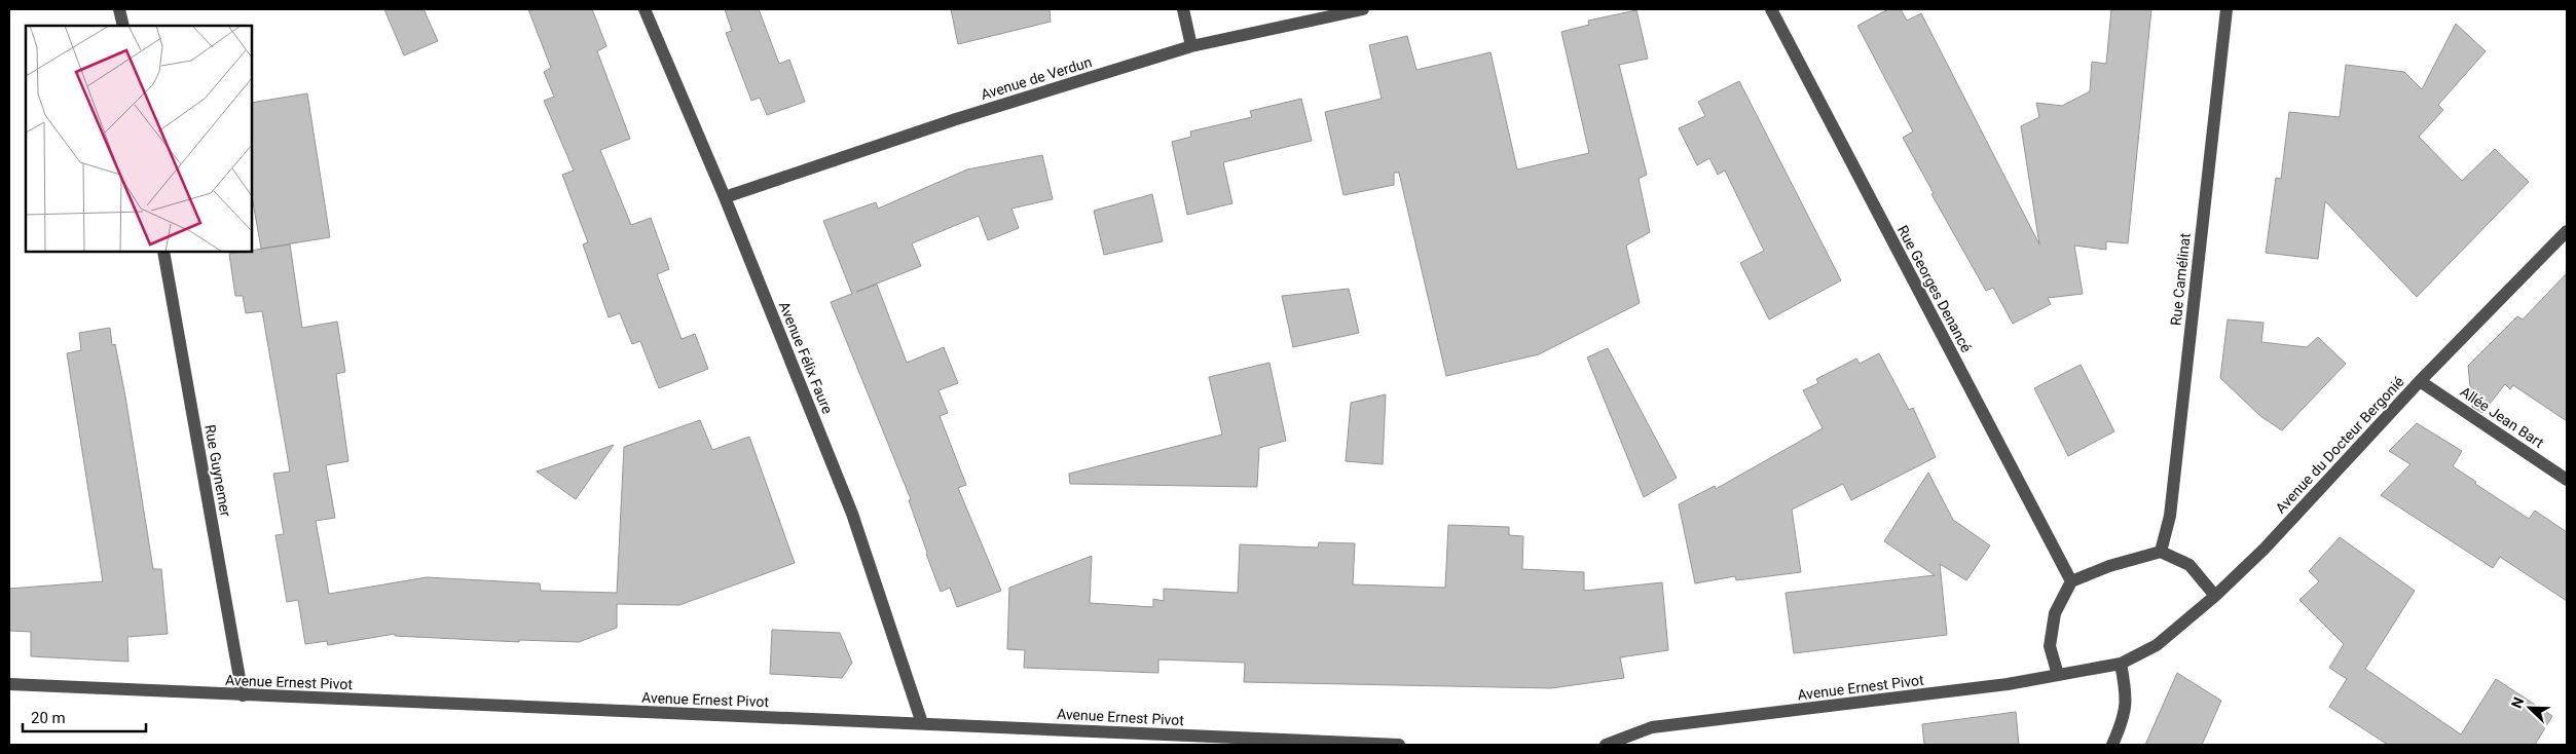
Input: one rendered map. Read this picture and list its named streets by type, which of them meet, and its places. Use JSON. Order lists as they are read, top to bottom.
{
  "streets": {
    "street": [
      "Avenue de Verdun",
      "Rue Camélinat",
      "Rue Georges Denancé",
      "Avenue Félix Faure",
      "Allée Jean Bart",
      "Avenue du Docteur Bergonié",
      "Rue Guynemer",
      "Avenue Ernest Pivot"
    ]
  },
  "crossings": [
    ["Avenue de Verdun", "Avenue Félix Faure"],
    ["Avenue Félix Faure", "Avenue Ernest Pivot"],
    ["Allée Jean Bart", "Avenue du Docteur Bergonié"],
    ["Avenue du Docteur Bergonié", "Avenue Ernest Pivot"],
    ["Rue Guynemer", "Avenue Ernest Pivot"]
  ],
  "scale_bar": "20 m",
  "north": "top left"
}
